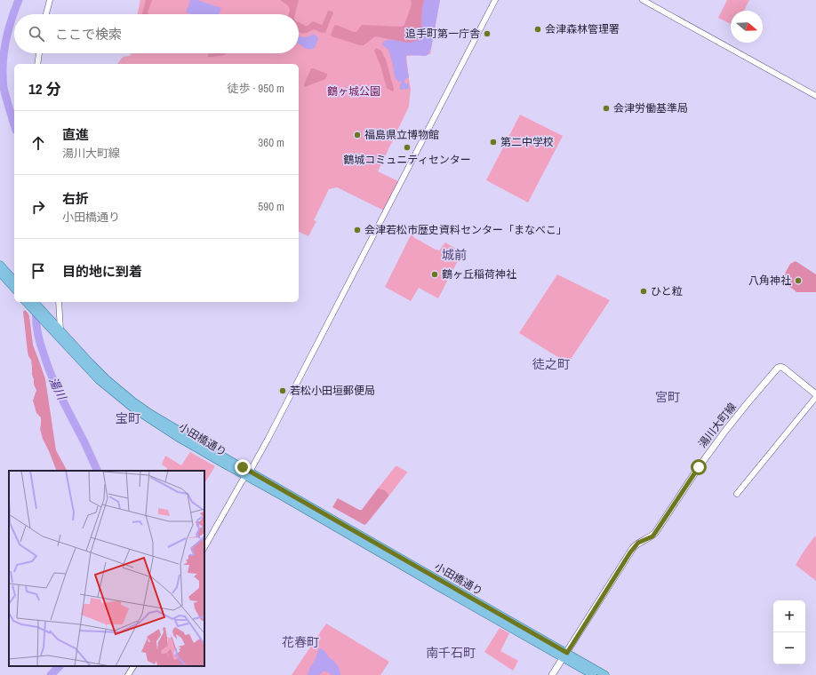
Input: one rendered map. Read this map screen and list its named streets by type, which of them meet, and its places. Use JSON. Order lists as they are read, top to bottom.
{
  "streets": {
    "main road": ["湯川大町線", "小田橋通り"]
  },
  "crossings": [
    ["湯川大町線", "小田橋通り"]
  ],
  "districts": [
    "城前",
    "徒之町",
    "宮町",
    "宝町",
    "花春町",
    "南千石町"
  ],
  "water": ["湯川"],
  "parks": ["鶴ヶ城公園"],
  "places": [
    "会津森林管理署",
    "追手町第一庁舎",
    "会津労働基準局",
    "福島県立博物館",
    "第二中学校",
    "鶴城コミュニティセンター",
    "会津若松市歴史資料センター「まなべこ」",
    "鶴ヶ丘稲荷神社",
    "八角神社",
    "ひと粒",
    "若松小田垣郵便局"
  ],
  "north": "right",
  "page": {
    "search": "ここで検索",
    "heading": ["12 分", "徒歩 · 950 m"],
    "list": [
      ["直進", "湯川大町線", "360 m"],
      ["右折", "小田橋通り", "590 m"],
      "目的地に到着"
    ],
    "map_buttons": ["+", "−"]
  }
}
